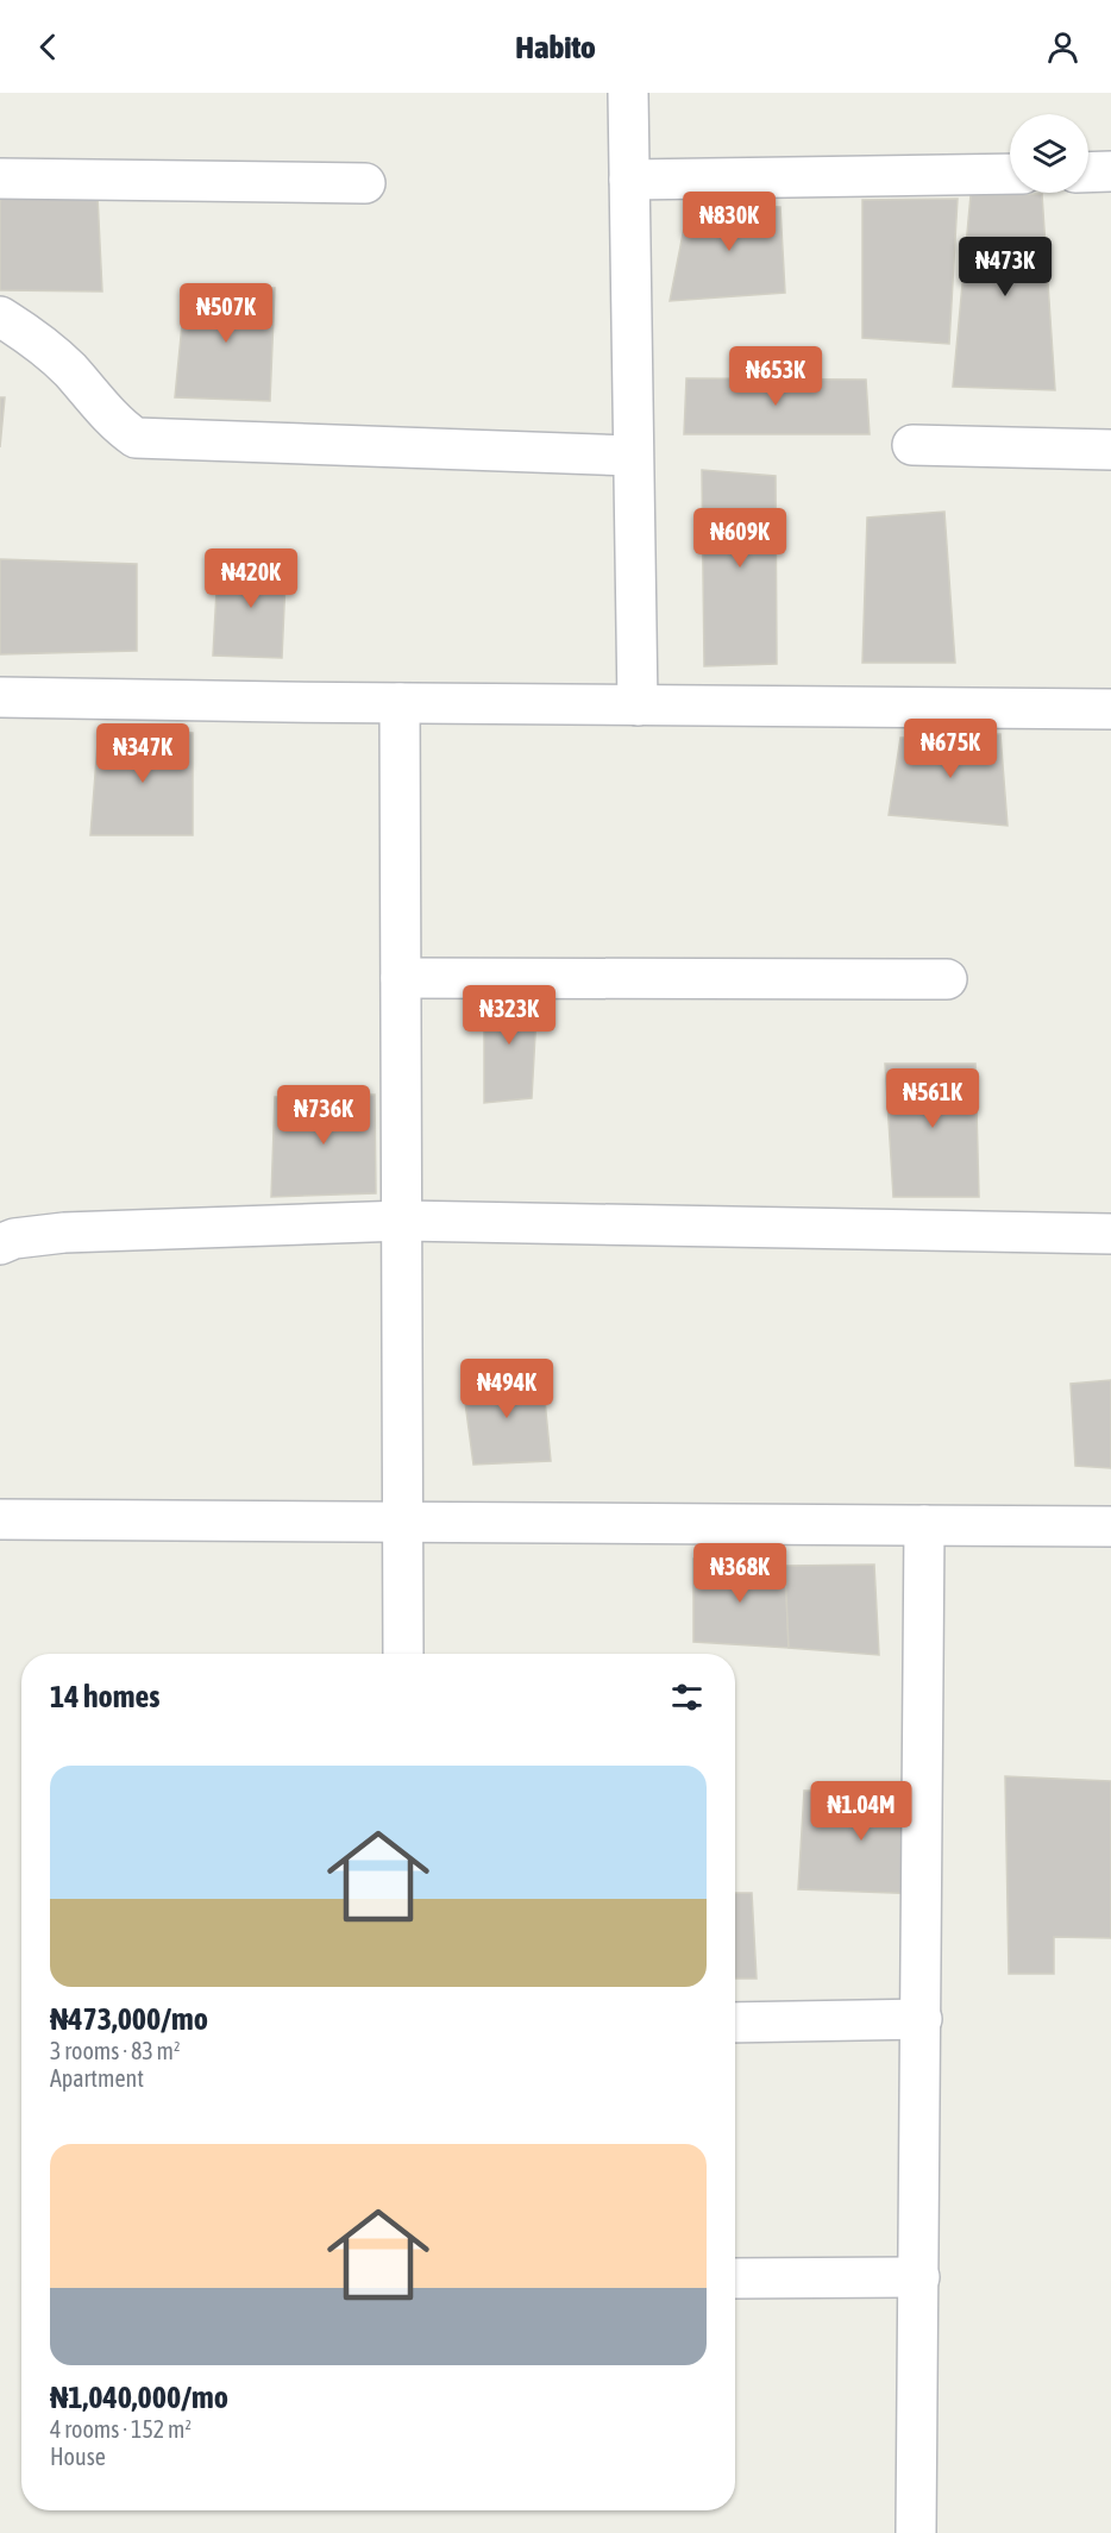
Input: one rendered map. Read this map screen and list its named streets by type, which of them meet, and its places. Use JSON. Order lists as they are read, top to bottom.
{
  "page": {
    "header": "Habito",
    "price": [
      "₦830K",
      "₦473K",
      "₦507K",
      "₦653K",
      "₦609K",
      "₦420K",
      "₦675K",
      "₦347K",
      "₦323K",
      "₦561K",
      "₦736K",
      "₦494K",
      "₦368K",
      "₦1.04M"
    ],
    "heading": "14 homes",
    "list": [
      {
        "name": "₦473,000/mo",
        "note": "3 rooms · 83 m² · Apartment"
      },
      {
        "name": "₦1,040,000/mo",
        "note": "4 rooms · 152 m² · House"
      }
    ]
  }
}
